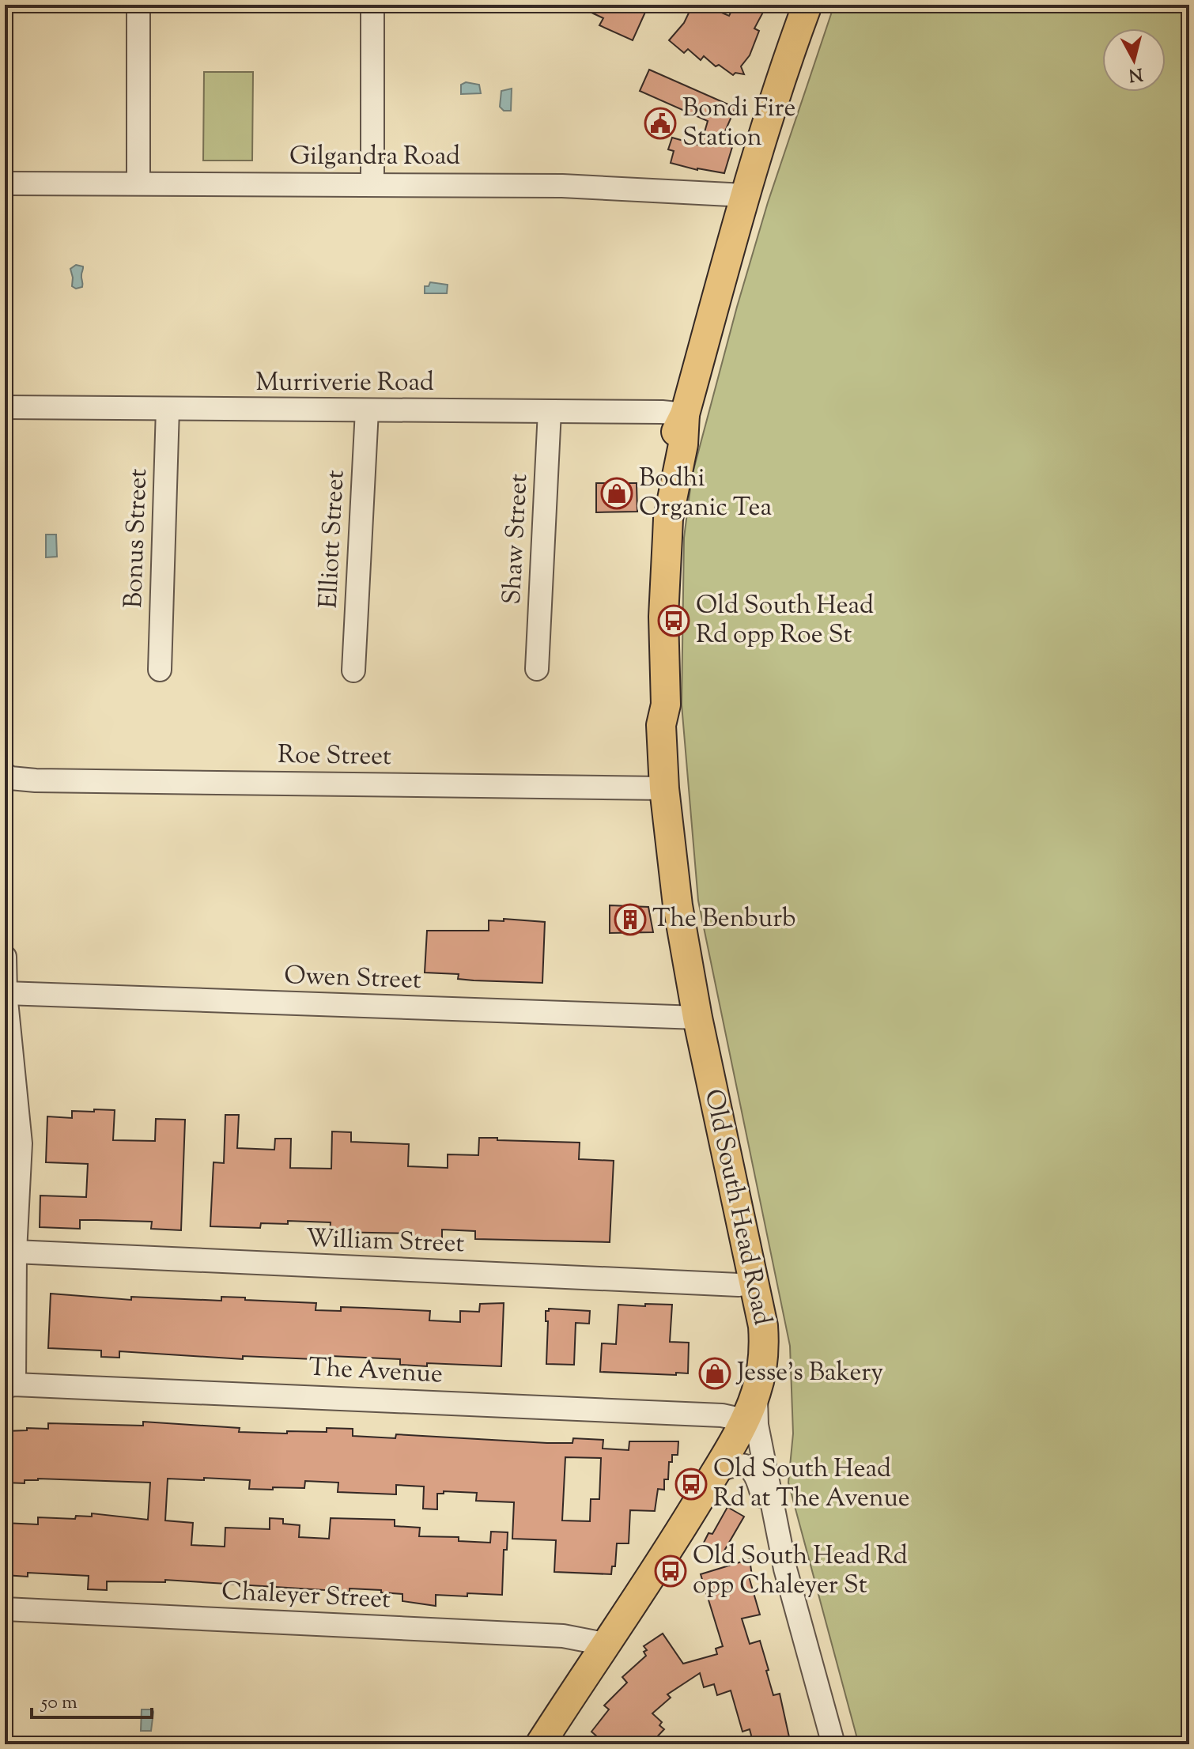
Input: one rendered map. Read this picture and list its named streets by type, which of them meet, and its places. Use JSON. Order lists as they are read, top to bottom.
{
  "streets": {
    "main road": ["Old South Head Road"],
    "street": [
      "Gilgandra Road",
      "Murriverie Road",
      "Bonus Street",
      "Elliott Street",
      "Shaw Street",
      "Roe Street",
      "Owen Street",
      "William Street",
      "The Avenue",
      "Chaleyer Street"
    ]
  },
  "crossings": [
    ["Gilgandra Road", "Old South Head Road"],
    ["Murriverie Road", "Bonus Street"],
    ["Murriverie Road", "Elliott Street"],
    ["Murriverie Road", "Shaw Street"],
    ["Murriverie Road", "Old South Head Road"],
    ["Roe Street", "Old South Head Road"],
    ["Owen Street", "Old South Head Road"],
    ["Old South Head Road", "William Street"],
    ["Old South Head Road", "The Avenue"],
    ["Old South Head Road", "Chaleyer Street"]
  ],
  "places": {
    "public building": ["Bondi Fire Station"],
    "shop": ["Bodhi Organic Tea", "Jesse's Bakery"],
    "bus stop": ["Old South Head Rd opp Roe St", "Old South Head Rd at The Avenue", "Old South Head Rd opp Chaleyer St"],
    "building": ["The Benburb"]
  },
  "scale_bar": "50 m",
  "north": "bottom"
}
